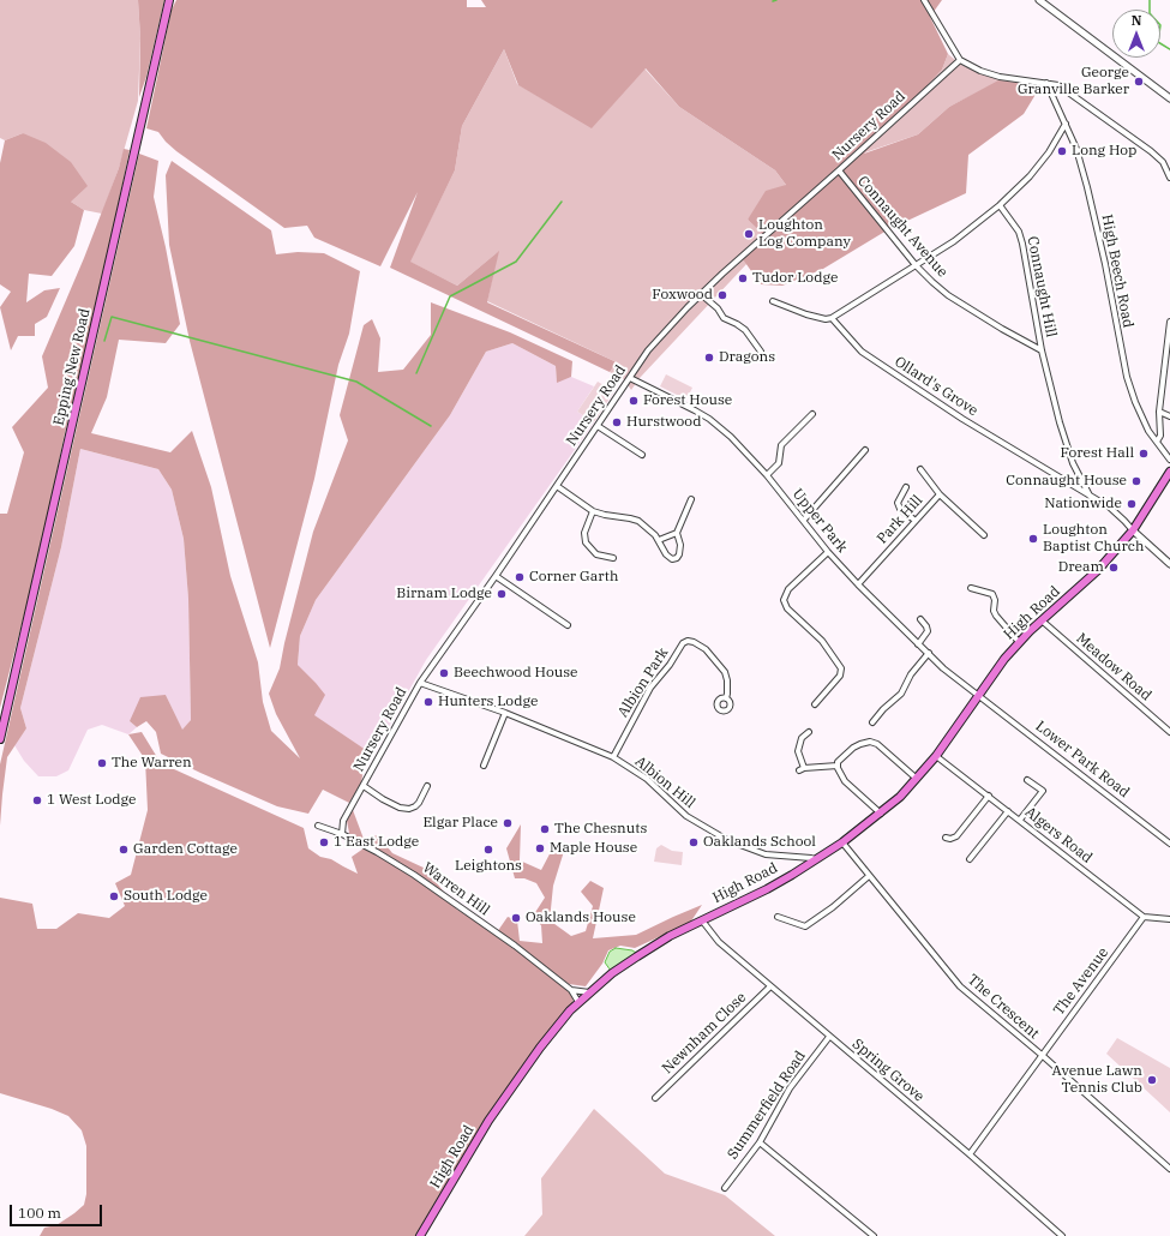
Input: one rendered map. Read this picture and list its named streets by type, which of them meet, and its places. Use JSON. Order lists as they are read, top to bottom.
{
  "streets": {
    "main road": ["Epping New Road", "High Road"],
    "street": [
      "Nursery Road",
      "Connaught Avenue",
      "High Beech Road",
      "Connaught Hill",
      "Ollard's Grove",
      "Park Hill",
      "Upper Park",
      "Meadow Road",
      "Albion Park",
      "Lower Park Road",
      "Albion Hill",
      "Algers Road",
      "Warren Hill",
      "The Avenue",
      "The Crescent",
      "Newnham Close",
      "Spring Grove",
      "Summerfield Road"
    ]
  },
  "crossings": [
    ["Nursery Road", "Connaught Avenue"],
    ["Nursery Road", "Upper Park"],
    ["Nursery Road", "Albion Hill"],
    ["Nursery Road", "Warren Hill"],
    ["Connaught Avenue", "Connaught Hill"],
    ["Park Hill", "Upper Park"],
    ["Upper Park", "High Road"],
    ["Upper Park", "Lower Park Road"],
    ["High Road", "Meadow Road"],
    ["High Road", "Lower Park Road"],
    ["High Road", "Albion Hill"],
    ["High Road", "Algers Road"],
    ["High Road", "Warren Hill"],
    ["High Road", "The Crescent"],
    ["High Road", "Spring Grove"],
    ["Albion Park", "Albion Hill"],
    ["Algers Road", "The Avenue"],
    ["The Avenue", "The Crescent"],
    ["The Avenue", "Spring Grove"],
    ["Newnham Close", "Spring Grove"],
    ["Spring Grove", "Summerfield Road"]
  ],
  "places": [
    "George Granville Barker",
    "Long Hop",
    "Loughton Log Company",
    "Tudor Lodge",
    "Foxwood",
    "Dragons",
    "Forest House",
    "Hurstwood",
    "Forest Hall",
    "Connaught House",
    "Nationwide",
    "Loughton Baptist Church",
    "Dream",
    "Corner Garth",
    "Birnam Lodge",
    "Beechwood House",
    "Hunters Lodge",
    "The Warren",
    "1 West Lodge",
    "Elgar Place",
    "The Chesnuts",
    "1 East Lodge",
    "Oaklands School",
    "Maple House",
    "Garden Cottage",
    "Leightons",
    "South Lodge",
    "Oaklands House",
    "Avenue Lawn Tennis Club"
  ],
  "scale_bar": "100 m",
  "north": "top"
}
